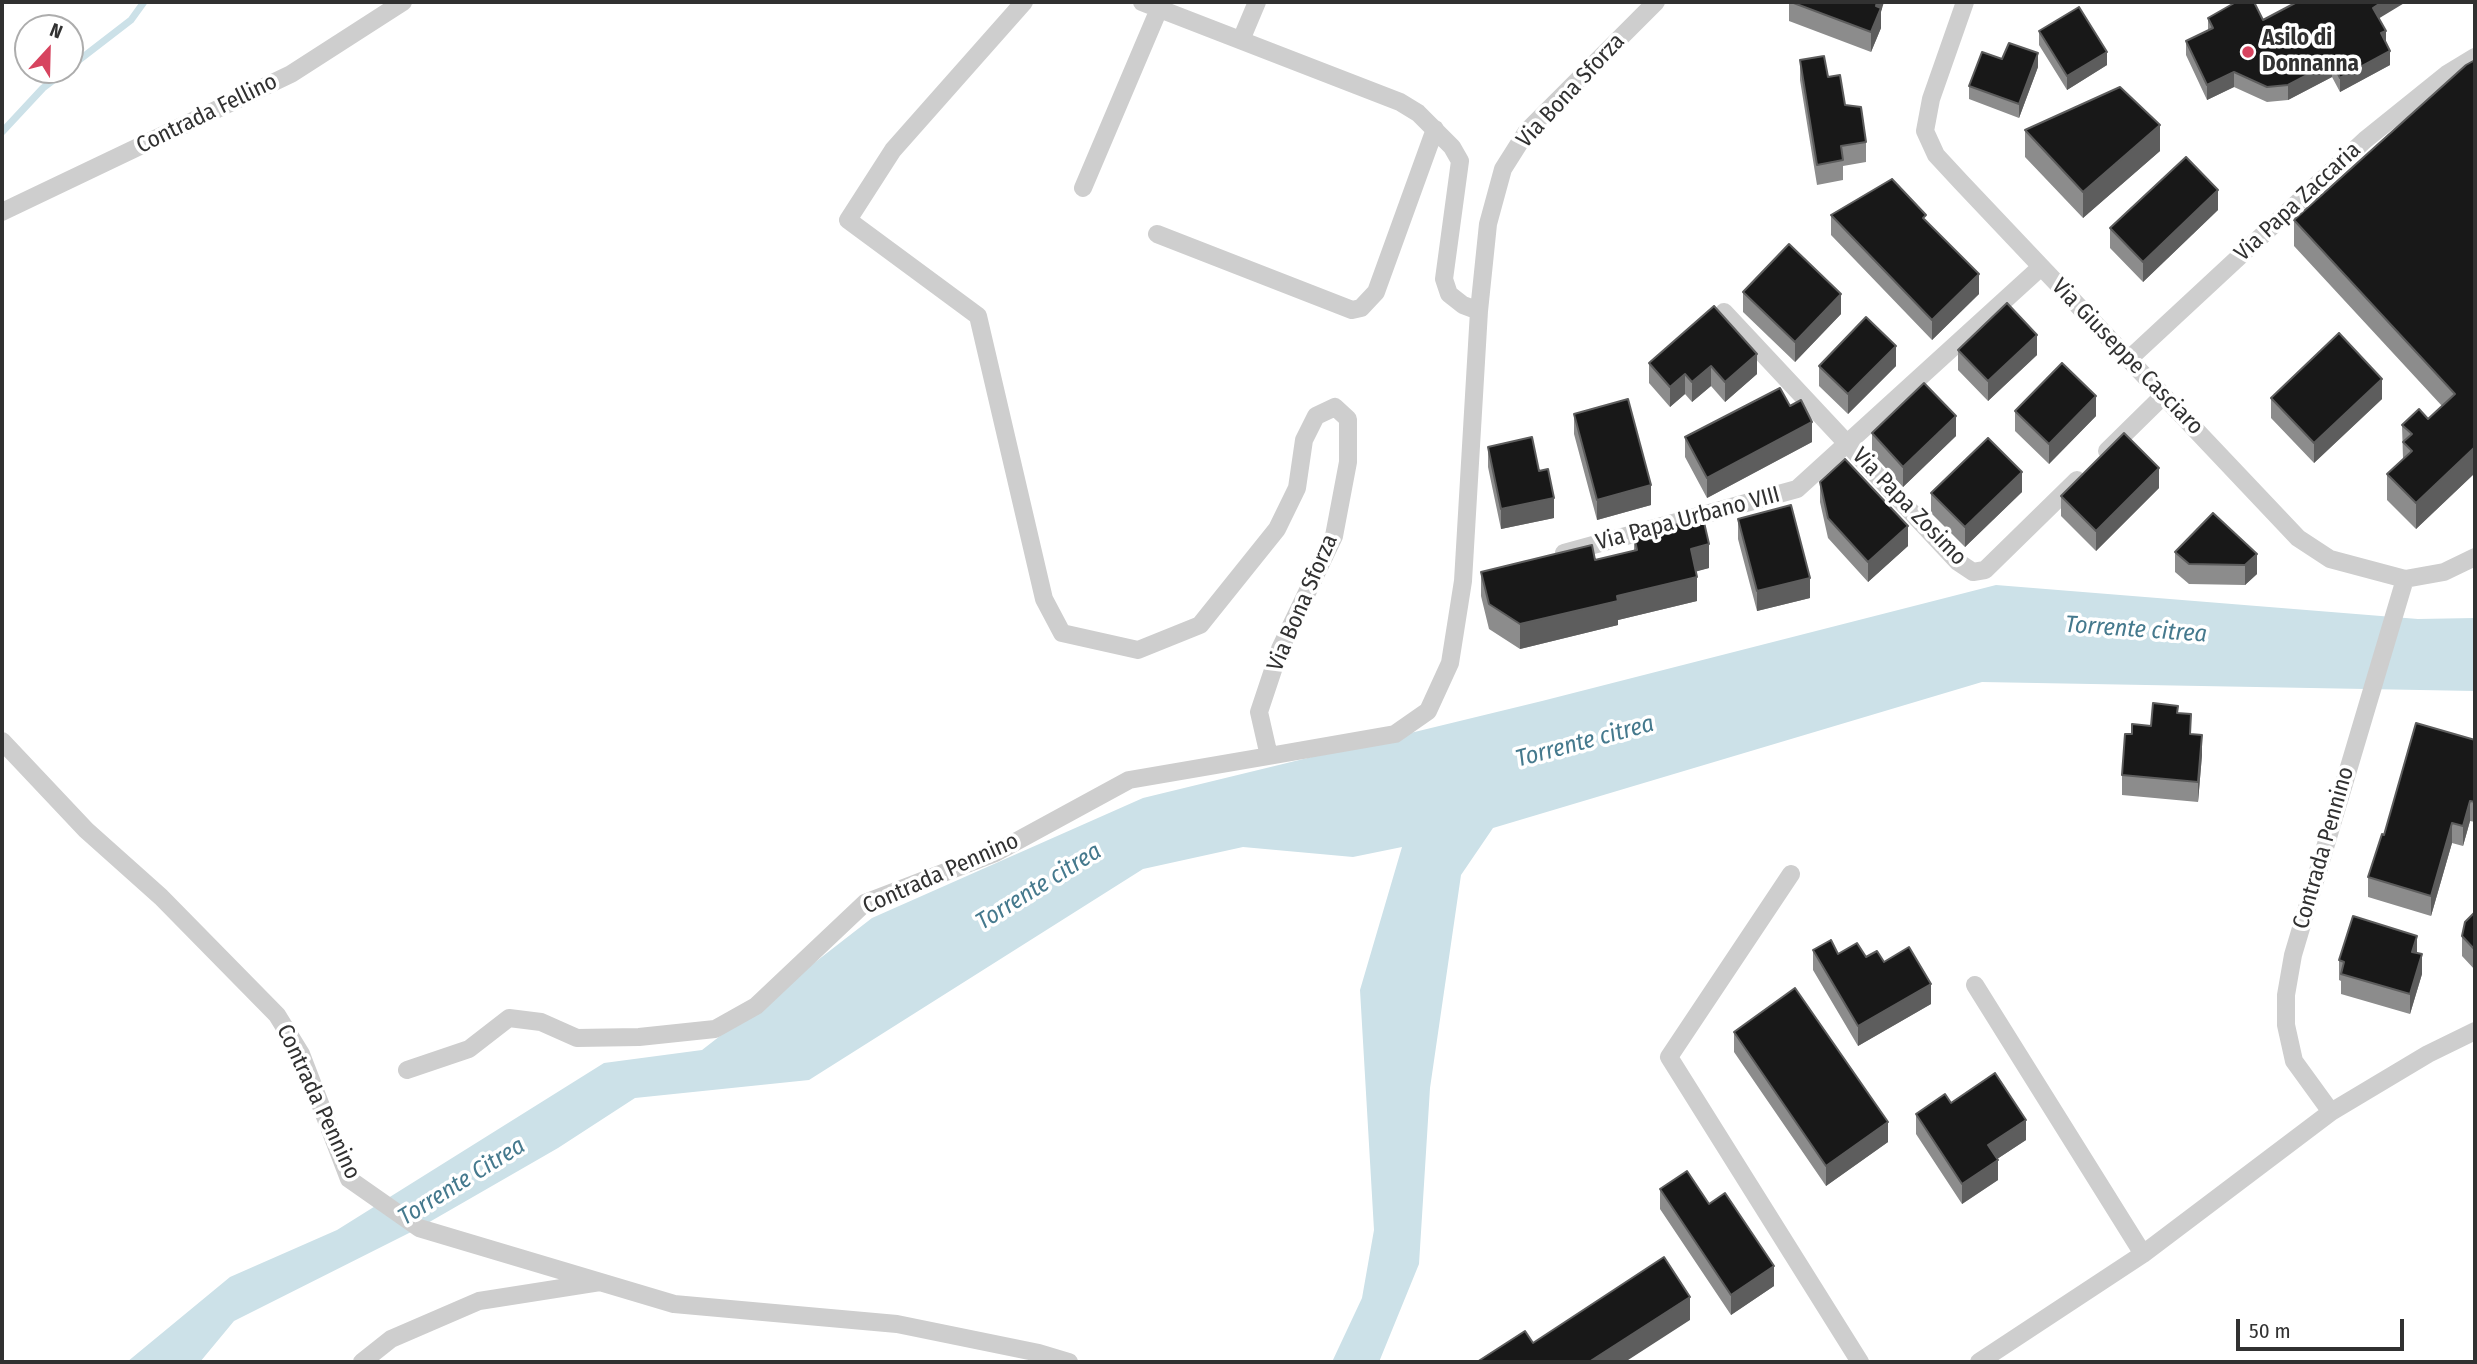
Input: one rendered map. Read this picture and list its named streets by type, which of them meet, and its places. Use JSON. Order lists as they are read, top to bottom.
{
  "streets": {
    "street": [
      "Via Bona Sforza",
      "Contrada Fellino",
      "Via Papa Zaccaria",
      "Via Giuseppe Casciaro",
      "Via Papa Zosimo",
      "Via Papa Urbano VIII",
      "Contrada Pennino"
    ]
  },
  "crossings": [
    ["Via Bona Sforza", "Contrada Pennino"],
    ["Via Papa Zaccaria", "Via Giuseppe Casciaro"],
    ["Via Giuseppe Casciaro", "Via Papa Zosimo"],
    ["Via Giuseppe Casciaro", "Via Papa Urbano VIII"],
    ["Via Giuseppe Casciaro", "Contrada Pennino"],
    ["Via Papa Zosimo", "Via Papa Urbano VIII"]
  ],
  "water": ["Torrente citrea", "Torrente Citrea"],
  "places": ["Asilo di Donnanna"],
  "scale_bar": "50 m",
  "north": "top"
}
